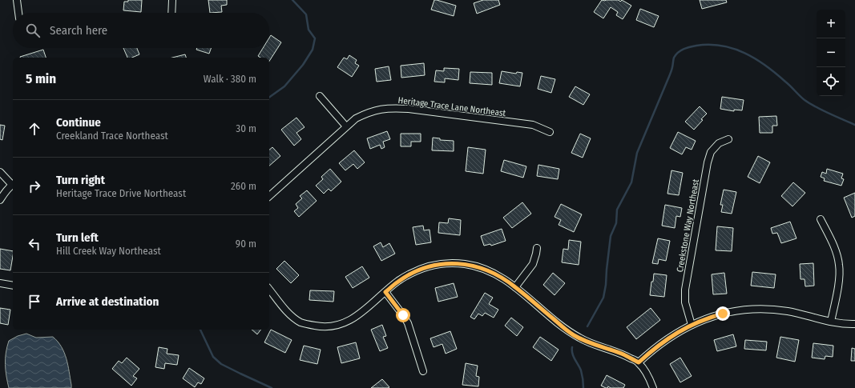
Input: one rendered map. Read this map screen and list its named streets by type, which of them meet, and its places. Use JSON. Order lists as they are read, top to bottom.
{
  "streets": {
    "street": ["Heritage Trace Lane Northeast", "Creekstone Way Northeast"]
  },
  "page": {
    "map_buttons": ["+", "−"],
    "search": "Search here",
    "heading": ["5 min", "Walk · 380 m"],
    "list": [
      ["Continue", "Creekland Trace Northeast", "30 m"],
      ["Turn right", "Heritage Trace Drive Northeast", "260 m"],
      ["Turn left", "Hill Creek Way Northeast", "90 m"],
      "Arrive at destination"
    ]
  }
}
